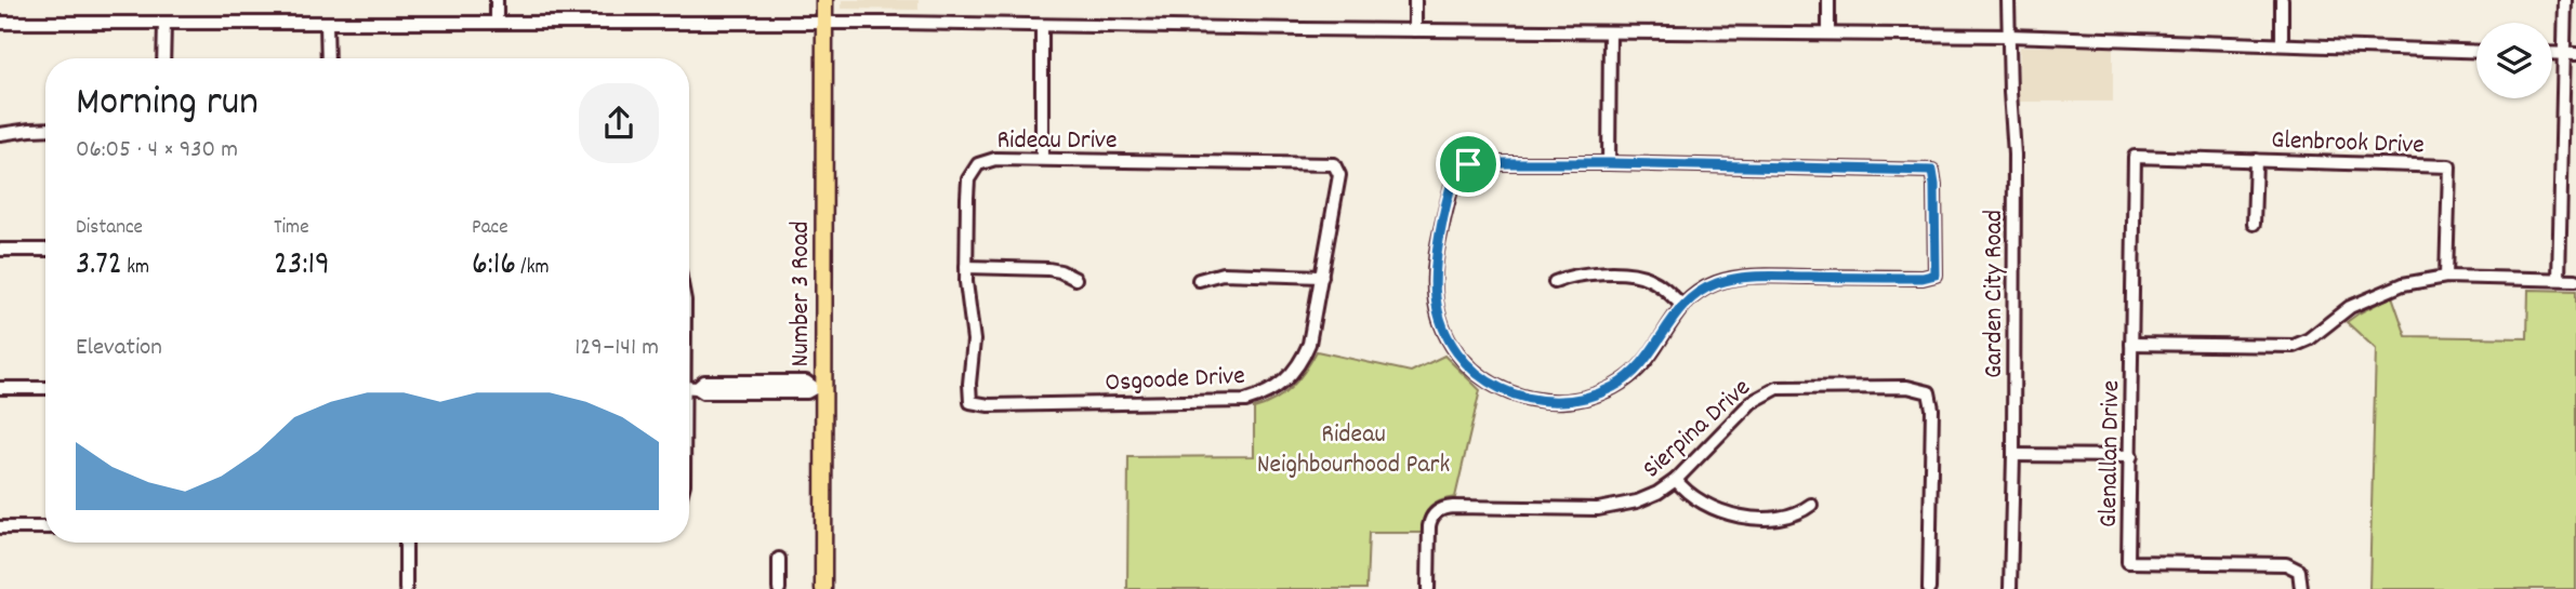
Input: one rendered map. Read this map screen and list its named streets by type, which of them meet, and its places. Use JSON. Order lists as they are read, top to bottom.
{
  "streets": {
    "main road": ["Number 3 Road"],
    "street": [
      "Rideau Drive",
      "Glenbrook Drive",
      "Garden City Road",
      "Osgoode Drive",
      "Sierpina Drive",
      "Glenallan Drive"
    ]
  },
  "crossings": [
    ["Rideau Drive", "Osgoode Drive"],
    ["Glenbrook Drive", "Glenallan Drive"]
  ],
  "parks": ["Rideau Neighbourhood Park"],
  "page": {
    "heading": ["Morning run", "06:05 · 4 × 930 m"],
    "stats": [
      ["Distance", "3.72 km"],
      ["Time", "23:19"],
      ["Pace", "6:16 /km"]
    ],
    "chart": ["Elevation", "129–141 m"]
  }
}
